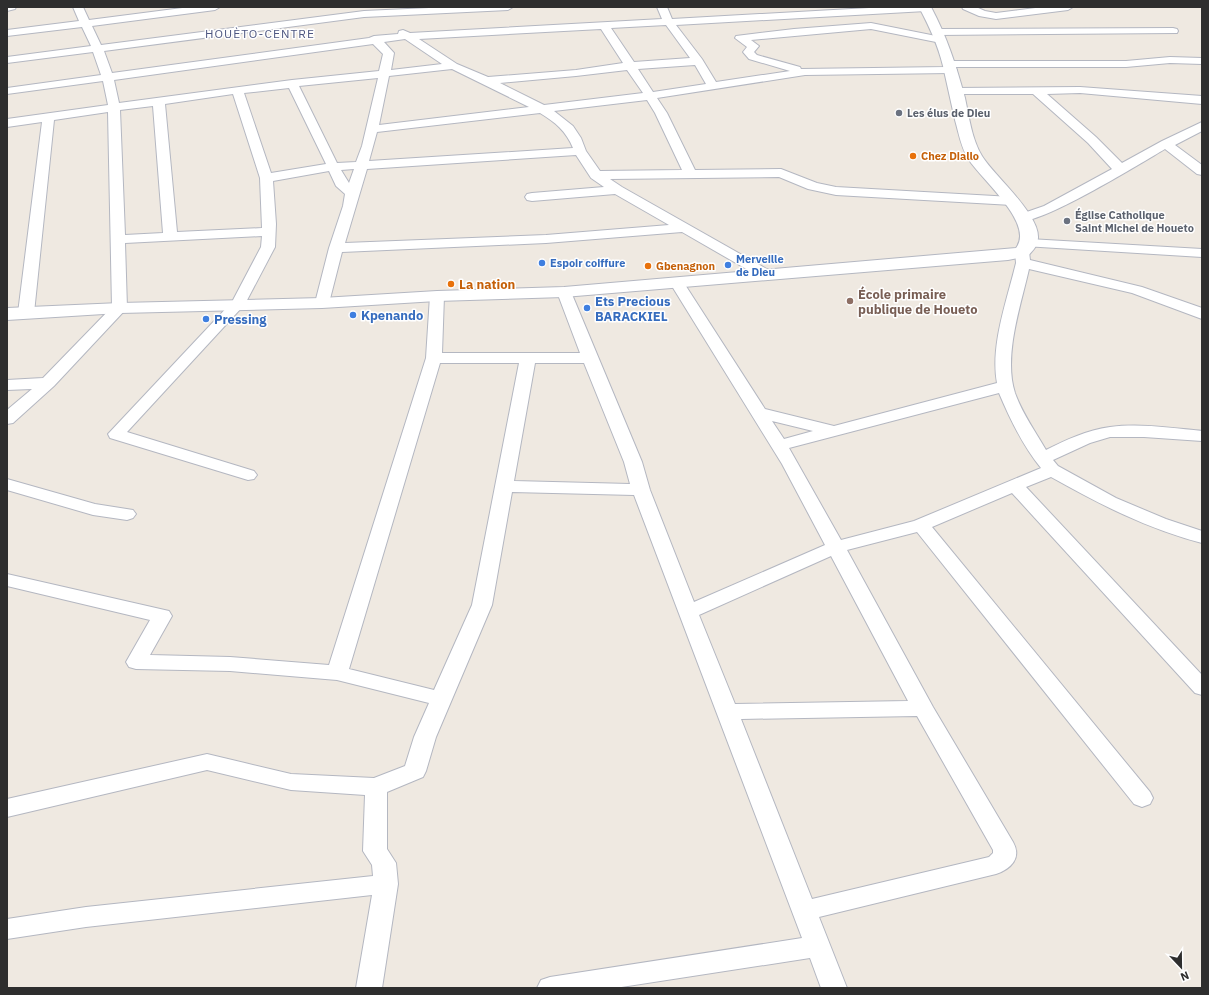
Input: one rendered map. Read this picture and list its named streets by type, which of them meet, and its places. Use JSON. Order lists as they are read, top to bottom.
{
  "districts": ["HOUÈTO-CENTRE"],
  "places": [
    "Les élus de Dieu",
    "Chez Diallo",
    "Église Catholique Saint Michel de Houeto",
    "Espoir coiffure",
    "Merveille de Dieu",
    "Gbenagnon",
    "La nation",
    "École primaire publique de Houeto",
    "Ets Precious BARACKIEL",
    "Kpenando",
    "Pressing"
  ],
  "north": "bottom"
}
